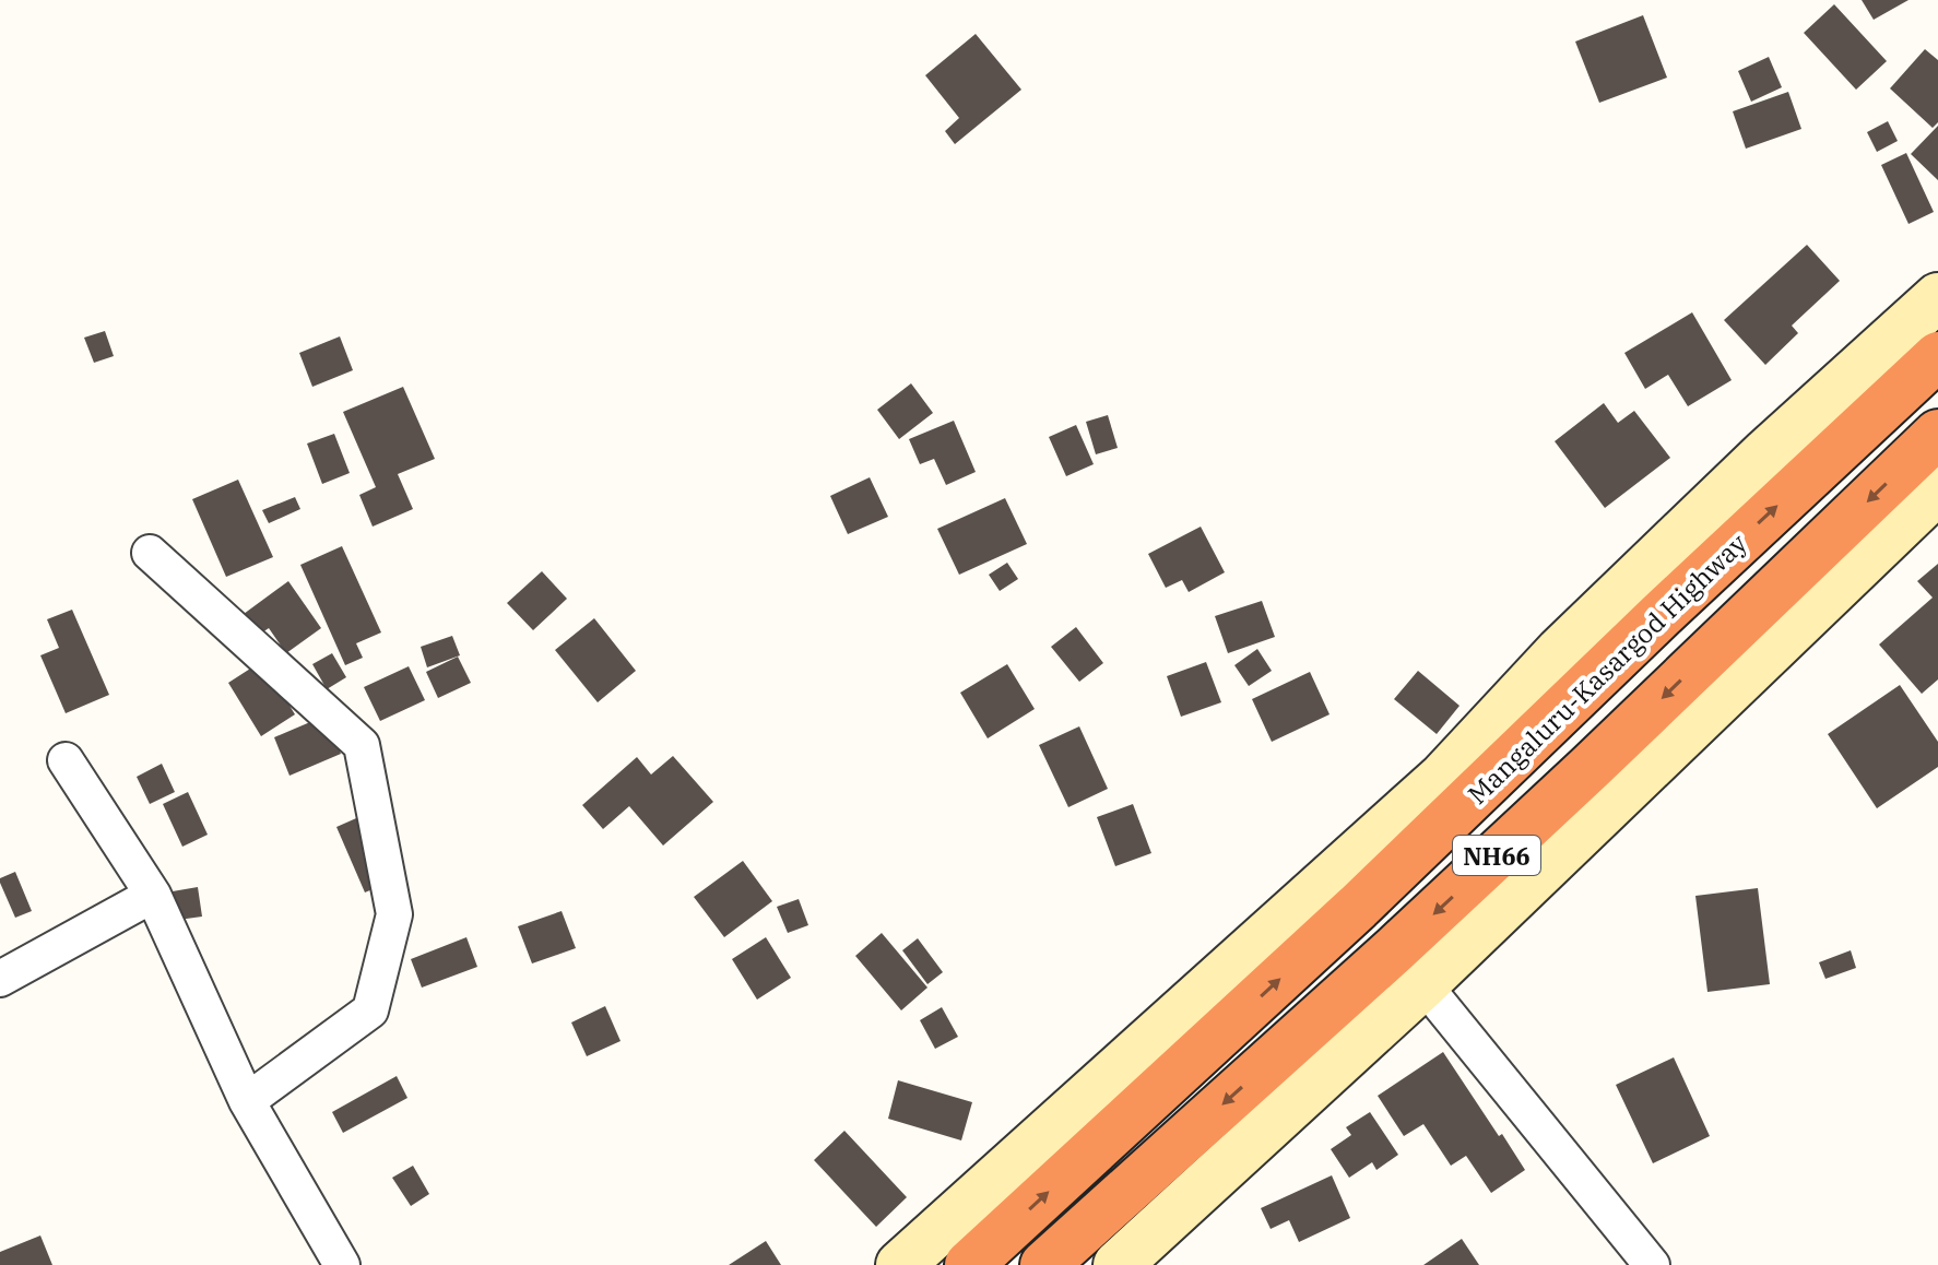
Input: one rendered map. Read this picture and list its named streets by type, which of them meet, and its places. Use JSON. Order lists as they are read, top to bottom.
{
  "streets": {
    "highway": ["Mangaluru-Kasargod Highway", "NH66"]
  }
}
